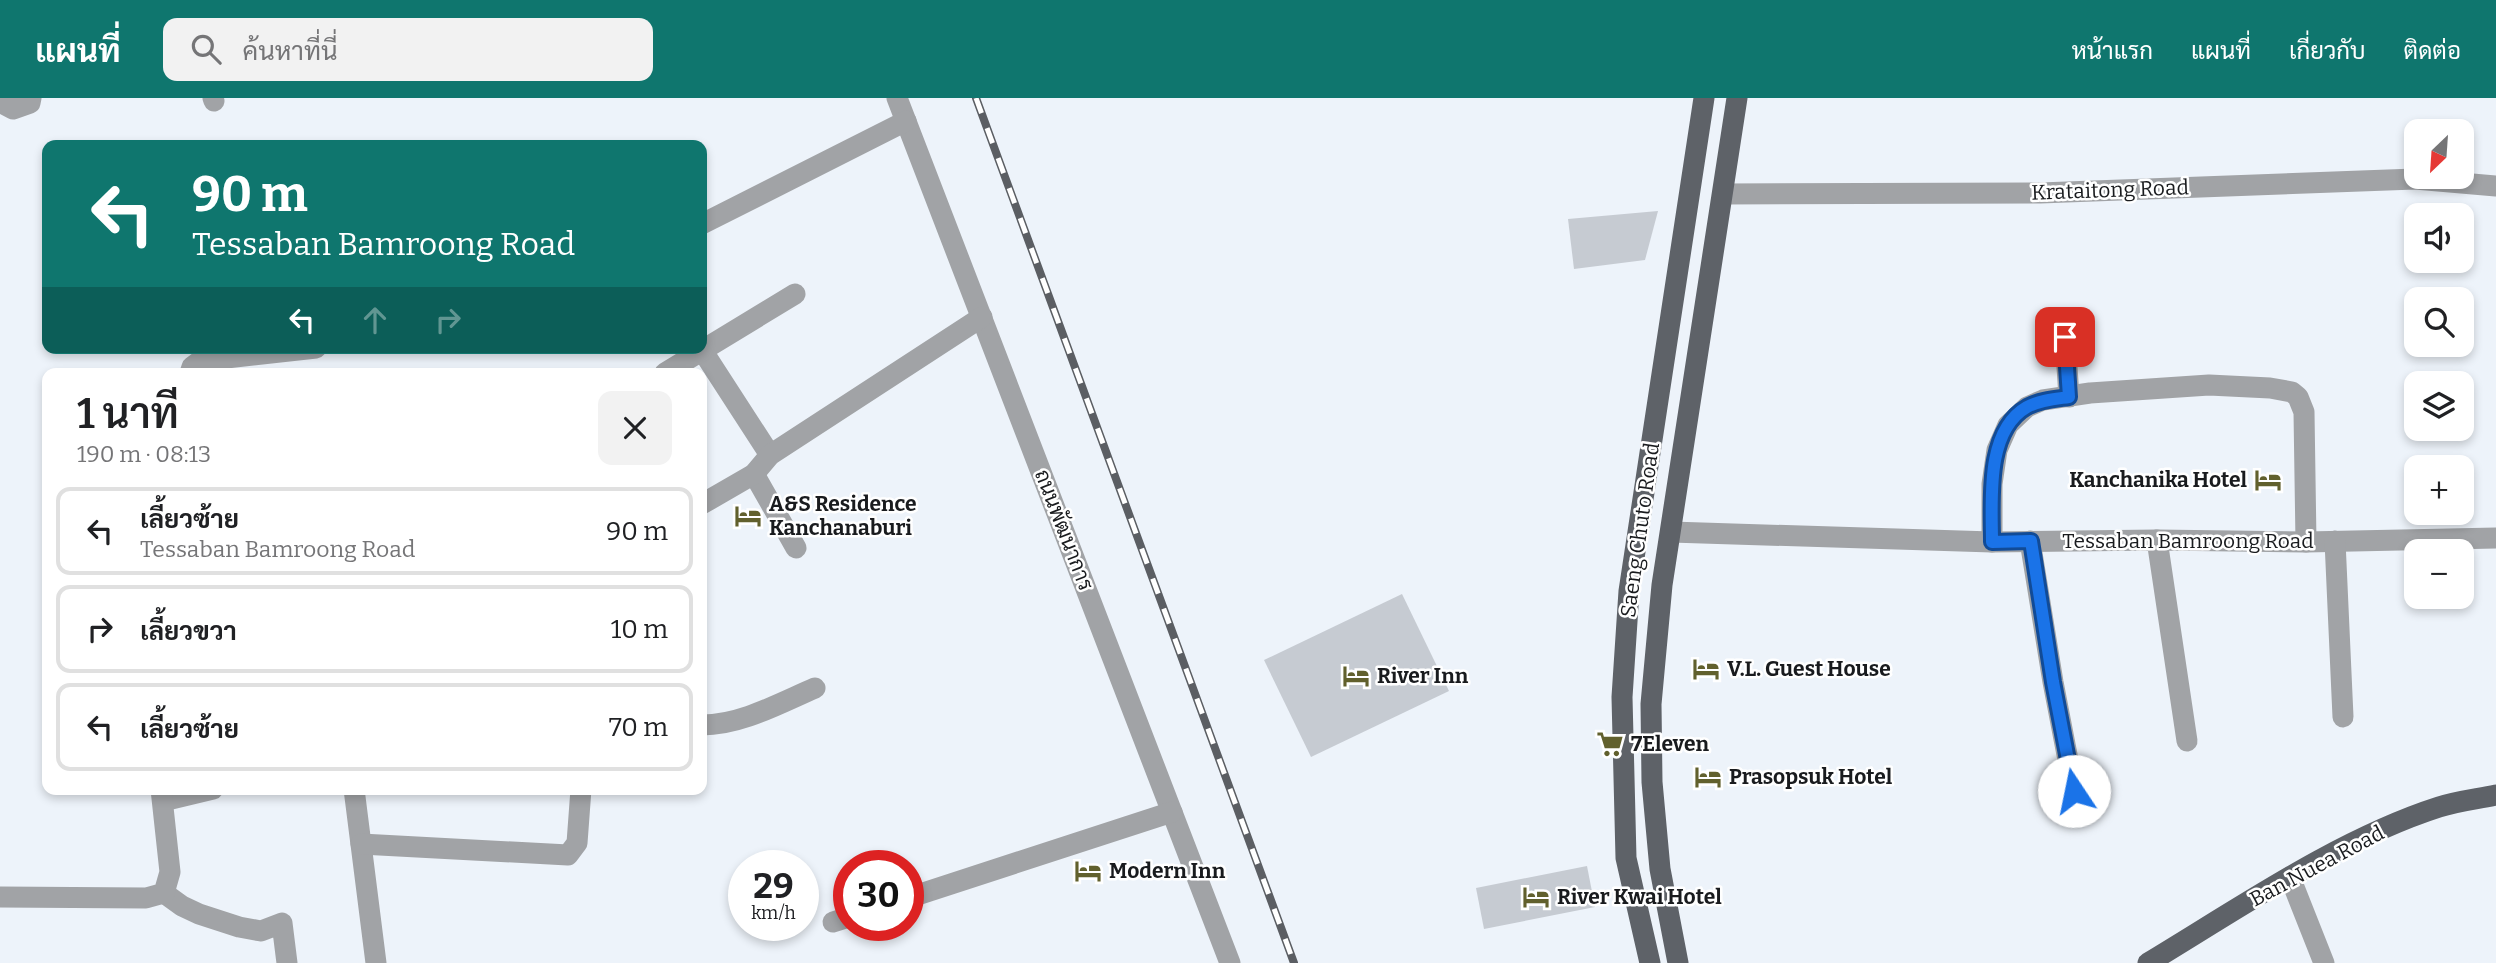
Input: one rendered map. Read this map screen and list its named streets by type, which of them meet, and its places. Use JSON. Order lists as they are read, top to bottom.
{
  "streets": {
    "main road": ["Saeng Chuto Road", "Ban Nuea Road"],
    "street": ["Krataitong Road", "ถนนพัฒนาการ", "Tessaban Bamroong Road"]
  },
  "crossings": [
    ["Krataitong Road", "Saeng Chuto Road"],
    ["Saeng Chuto Road", "Tessaban Bamroong Road"]
  ],
  "places": {
    "hotel": [
      "Kanchanika Hotel",
      "A&S Residence Kanchanaburi",
      "V.L. Guest House",
      "River Inn",
      "Prasopsuk Hotel",
      "Modern Inn",
      "River Kwai Hotel"
    ],
    "supermarket": ["7Eleven"]
  },
  "north": "bottom left",
  "page": {
    "header": "แผนที่",
    "search": "ค้นหาที่นี่",
    "nav": [
      "หน้าแรก",
      "แผนที่",
      "เกี่ยวกับ",
      "ติดต่อ"
    ],
    "map_buttons": ["+", "−"],
    "turn": ["90 m", "Tessaban Bamroong Road"],
    "heading": ["1 นาที", "190 m · 08:13"],
    "list": [
      {
        "name": "เลี้ยวซ้าย",
        "note": "Tessaban Bamroong Road",
        "value": "90 m"
      },
      {
        "name": "เลี้ยวขวา",
        "value": "10 m"
      },
      {
        "name": "เลี้ยวซ้าย",
        "value": "70 m"
      }
    ],
    "speed": "29 km/h",
    "limit": "30"
  }
}
